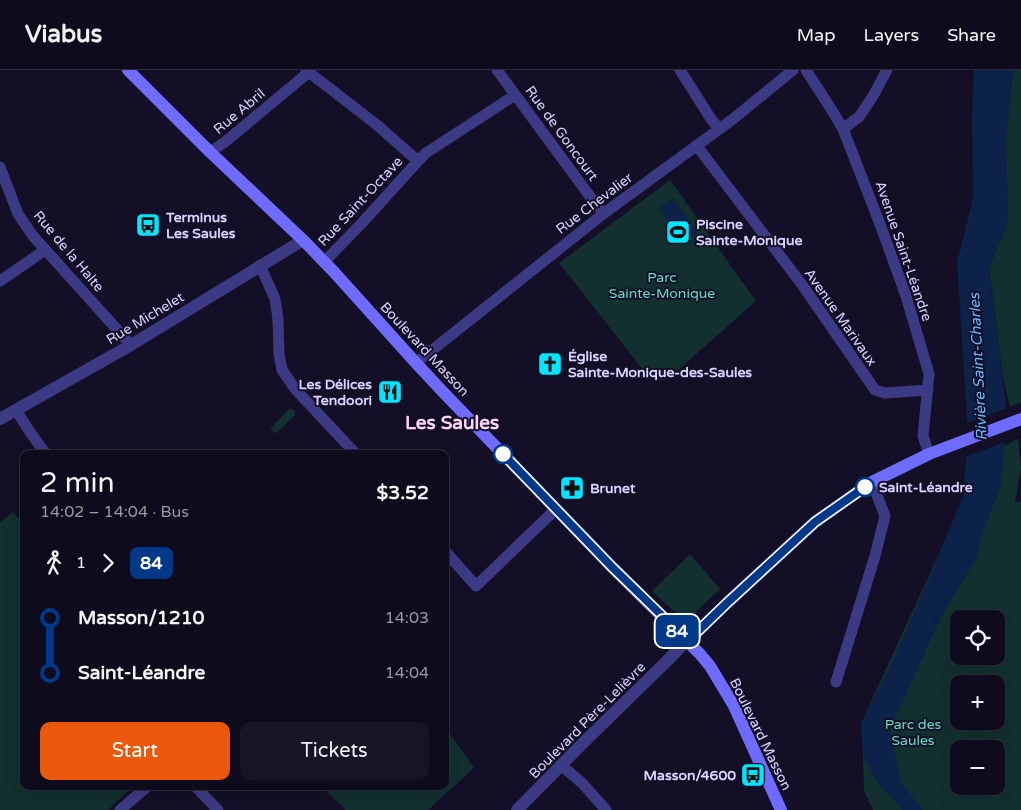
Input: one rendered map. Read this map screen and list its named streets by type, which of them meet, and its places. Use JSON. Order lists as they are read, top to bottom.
{
  "streets": {
    "main road": ["Boulevard Masson", "Boulevard Père-Lelièvre"],
    "street": [
      "Rue Abril",
      "Rue de Goncourt",
      "Rue Saint-Octave",
      "Rue Chevalier",
      "Rue de la Halte",
      "Avenue Saint-Léandre",
      "Avenue Marivaux",
      "Rue Michelet"
    ]
  },
  "crossings": [
    ["Rue Abril", "Boulevard Masson"],
    ["Rue de Goncourt", "Rue Saint-Octave"],
    ["Rue de Goncourt", "Rue Chevalier"],
    ["Rue Saint-Octave", "Boulevard Masson"],
    ["Rue Chevalier", "Avenue Marivaux"],
    ["Rue Chevalier", "Boulevard Masson"],
    ["Rue de la Halte", "Rue Michelet"],
    ["Avenue Saint-Léandre", "Avenue Marivaux"],
    ["Avenue Saint-Léandre", "Boulevard Père-Lelièvre"],
    ["Rue Michelet", "Boulevard Masson"],
    ["Boulevard Masson", "Boulevard Père-Lelièvre"]
  ],
  "districts": ["Les Saules"],
  "water": ["Rivière Saint-Charles"],
  "parks": ["Parc Sainte-Monique", "Parc des Saules"],
  "places": {
    "bus stop": ["Terminus Les Saules", "Masson/4600"],
    "sports": ["Piscine Sainte-Monique"],
    "church": ["Église Sainte-Monique-des-Saules"],
    "restaurant": ["Les Délices Tendoori"],
    "other": ["Saint-Léandre"],
    "pharmacy": ["Brunet"]
  },
  "lines": ["bus line 84"],
  "page": {
    "header": "Viabus",
    "nav": ["Map", "Layers", "Share"],
    "on_map": "84",
    "heading": ["2 min", "14:02 – 14:04 · Bus", "$3.52"],
    "legs": ["1", "84"],
    "list": [
      {
        "name": "Masson/1210",
        "value": "14:03"
      },
      {
        "name": "Saint-Léandre",
        "value": "14:04"
      }
    ],
    "map_buttons": ["+", "−"],
    "buttons": ["Start", "Tickets"]
  }
}
